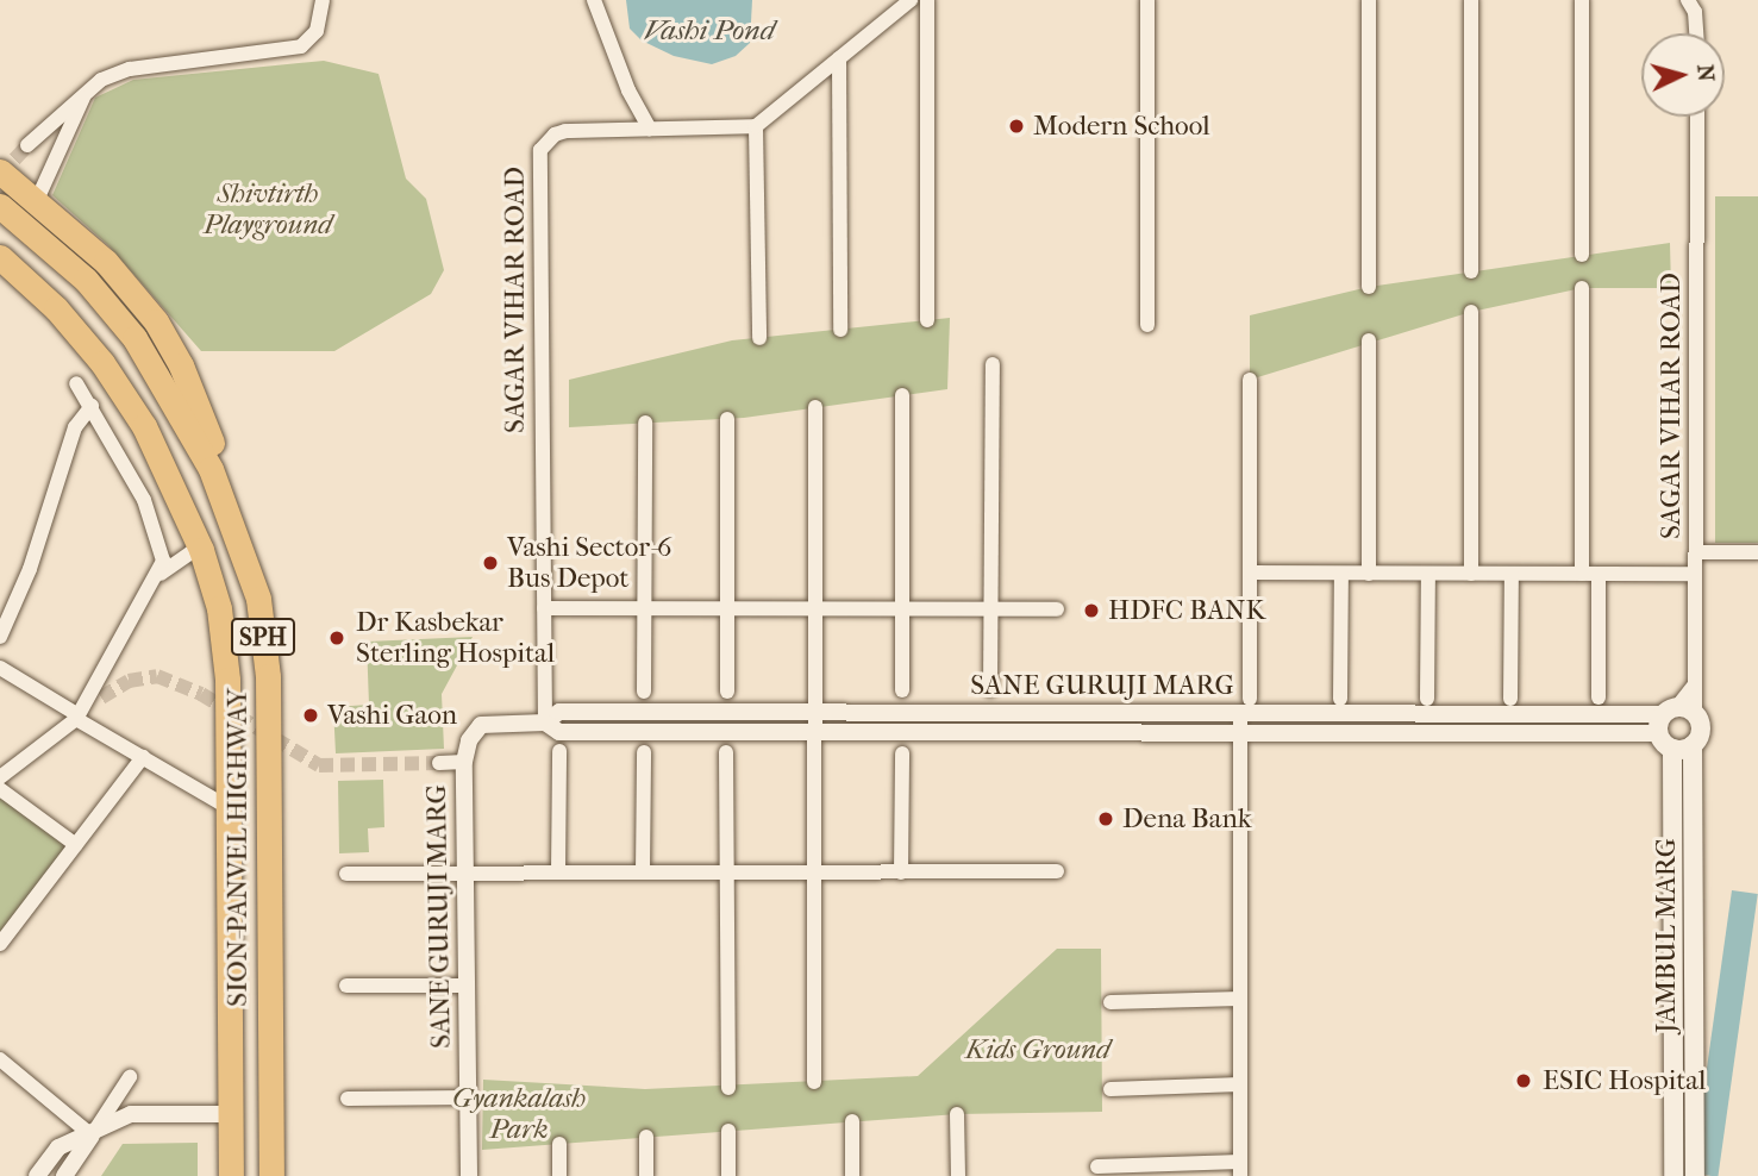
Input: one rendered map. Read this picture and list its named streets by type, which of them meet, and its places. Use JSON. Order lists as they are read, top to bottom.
{
  "streets": {
    "highway": ["SPH", "SION-PANVEL HIGHWAY"],
    "main road": ["JAMBUL MARG"],
    "street": ["SAGAR VIHAR ROAD", "SANE GURUJI MARG"]
  },
  "crossings": [
    ["SAGAR VIHAR ROAD", "SANE GURUJI MARG"],
    ["SAGAR VIHAR ROAD", "JAMBUL MARG"],
    ["SANE GURUJI MARG", "JAMBUL MARG"]
  ],
  "water": ["Vashi Pond"],
  "parks": ["Shivtirth Playground", "Kids Ground", "Gyankalash Park"],
  "places": [
    "Modern School",
    "Vashi Sector-6 Bus Depot",
    "HDFC BANK",
    "Dr Kasbekar Sterling Hospital",
    "Vashi Gaon",
    "Dena Bank",
    "ESIC Hospital"
  ],
  "north": "right"
}
